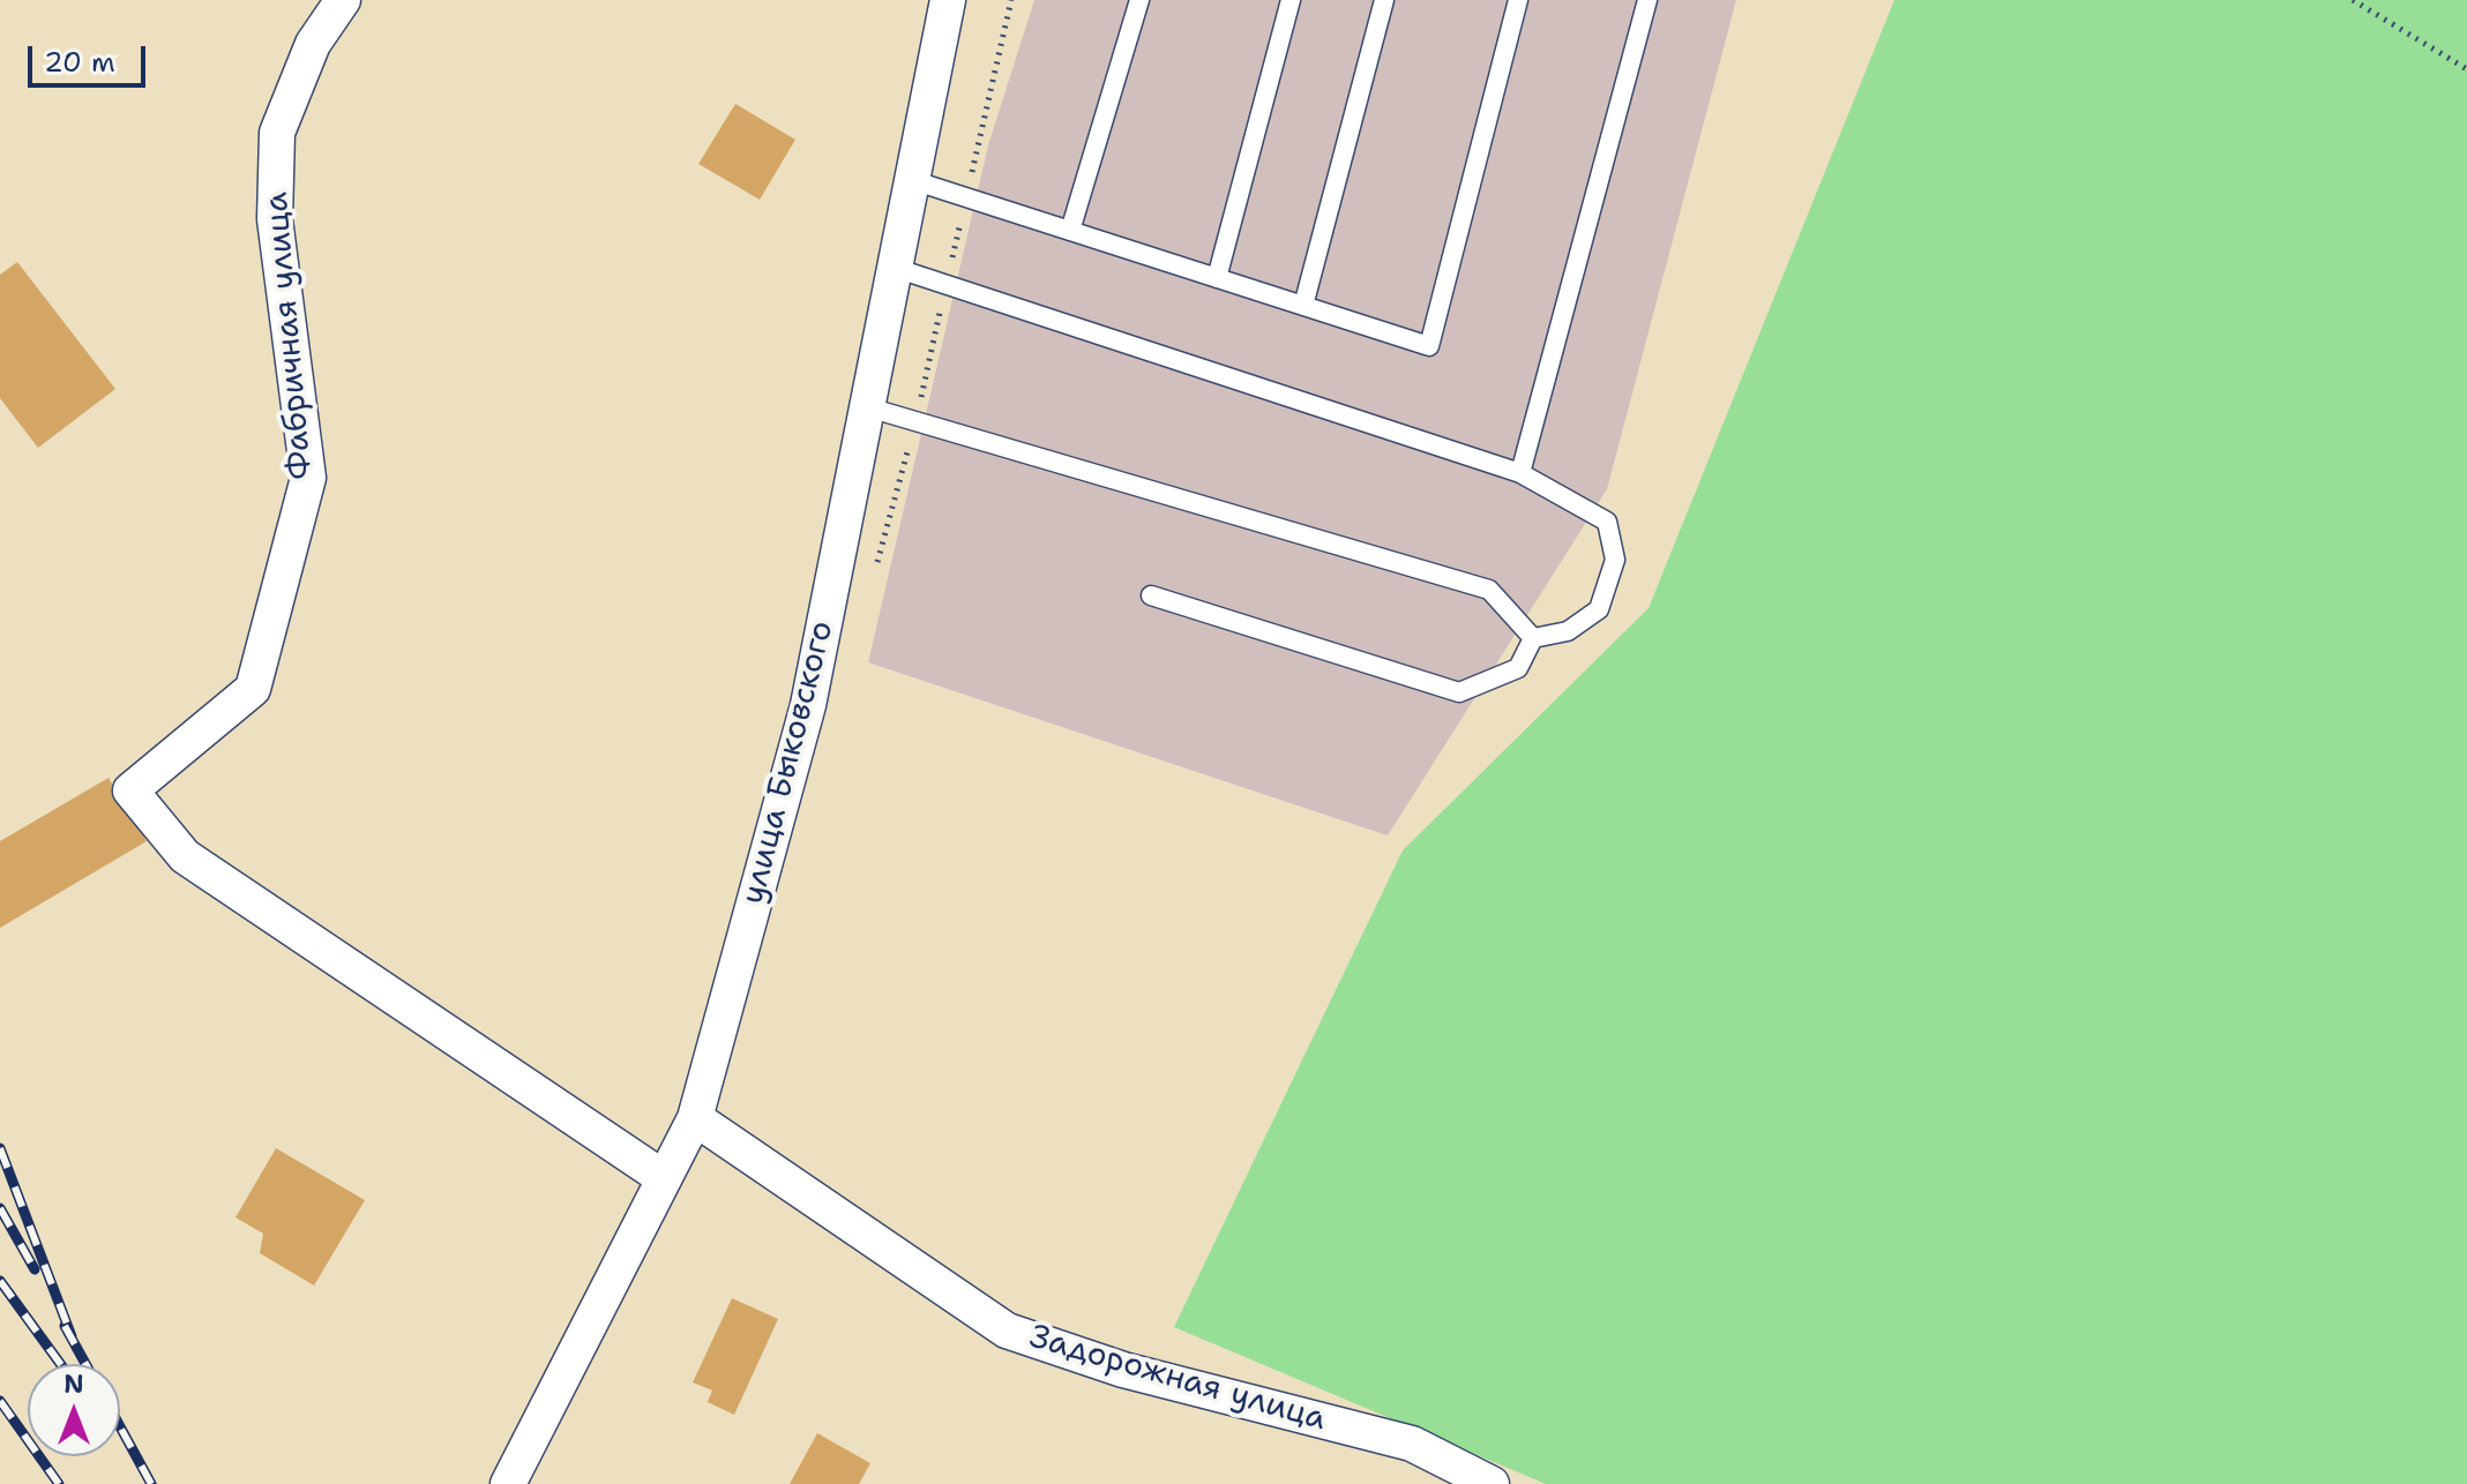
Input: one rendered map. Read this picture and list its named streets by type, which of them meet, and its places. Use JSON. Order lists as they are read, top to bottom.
{
  "streets": {
    "street": ["Фабричная улица", "улица Быковского", "Задорожная улица"]
  },
  "crossings": [
    ["Фабричная улица", "улица Быковского"],
    ["улица Быковского", "Задорожная улица"]
  ],
  "scale_bar": "20 m",
  "north": "top"
}
